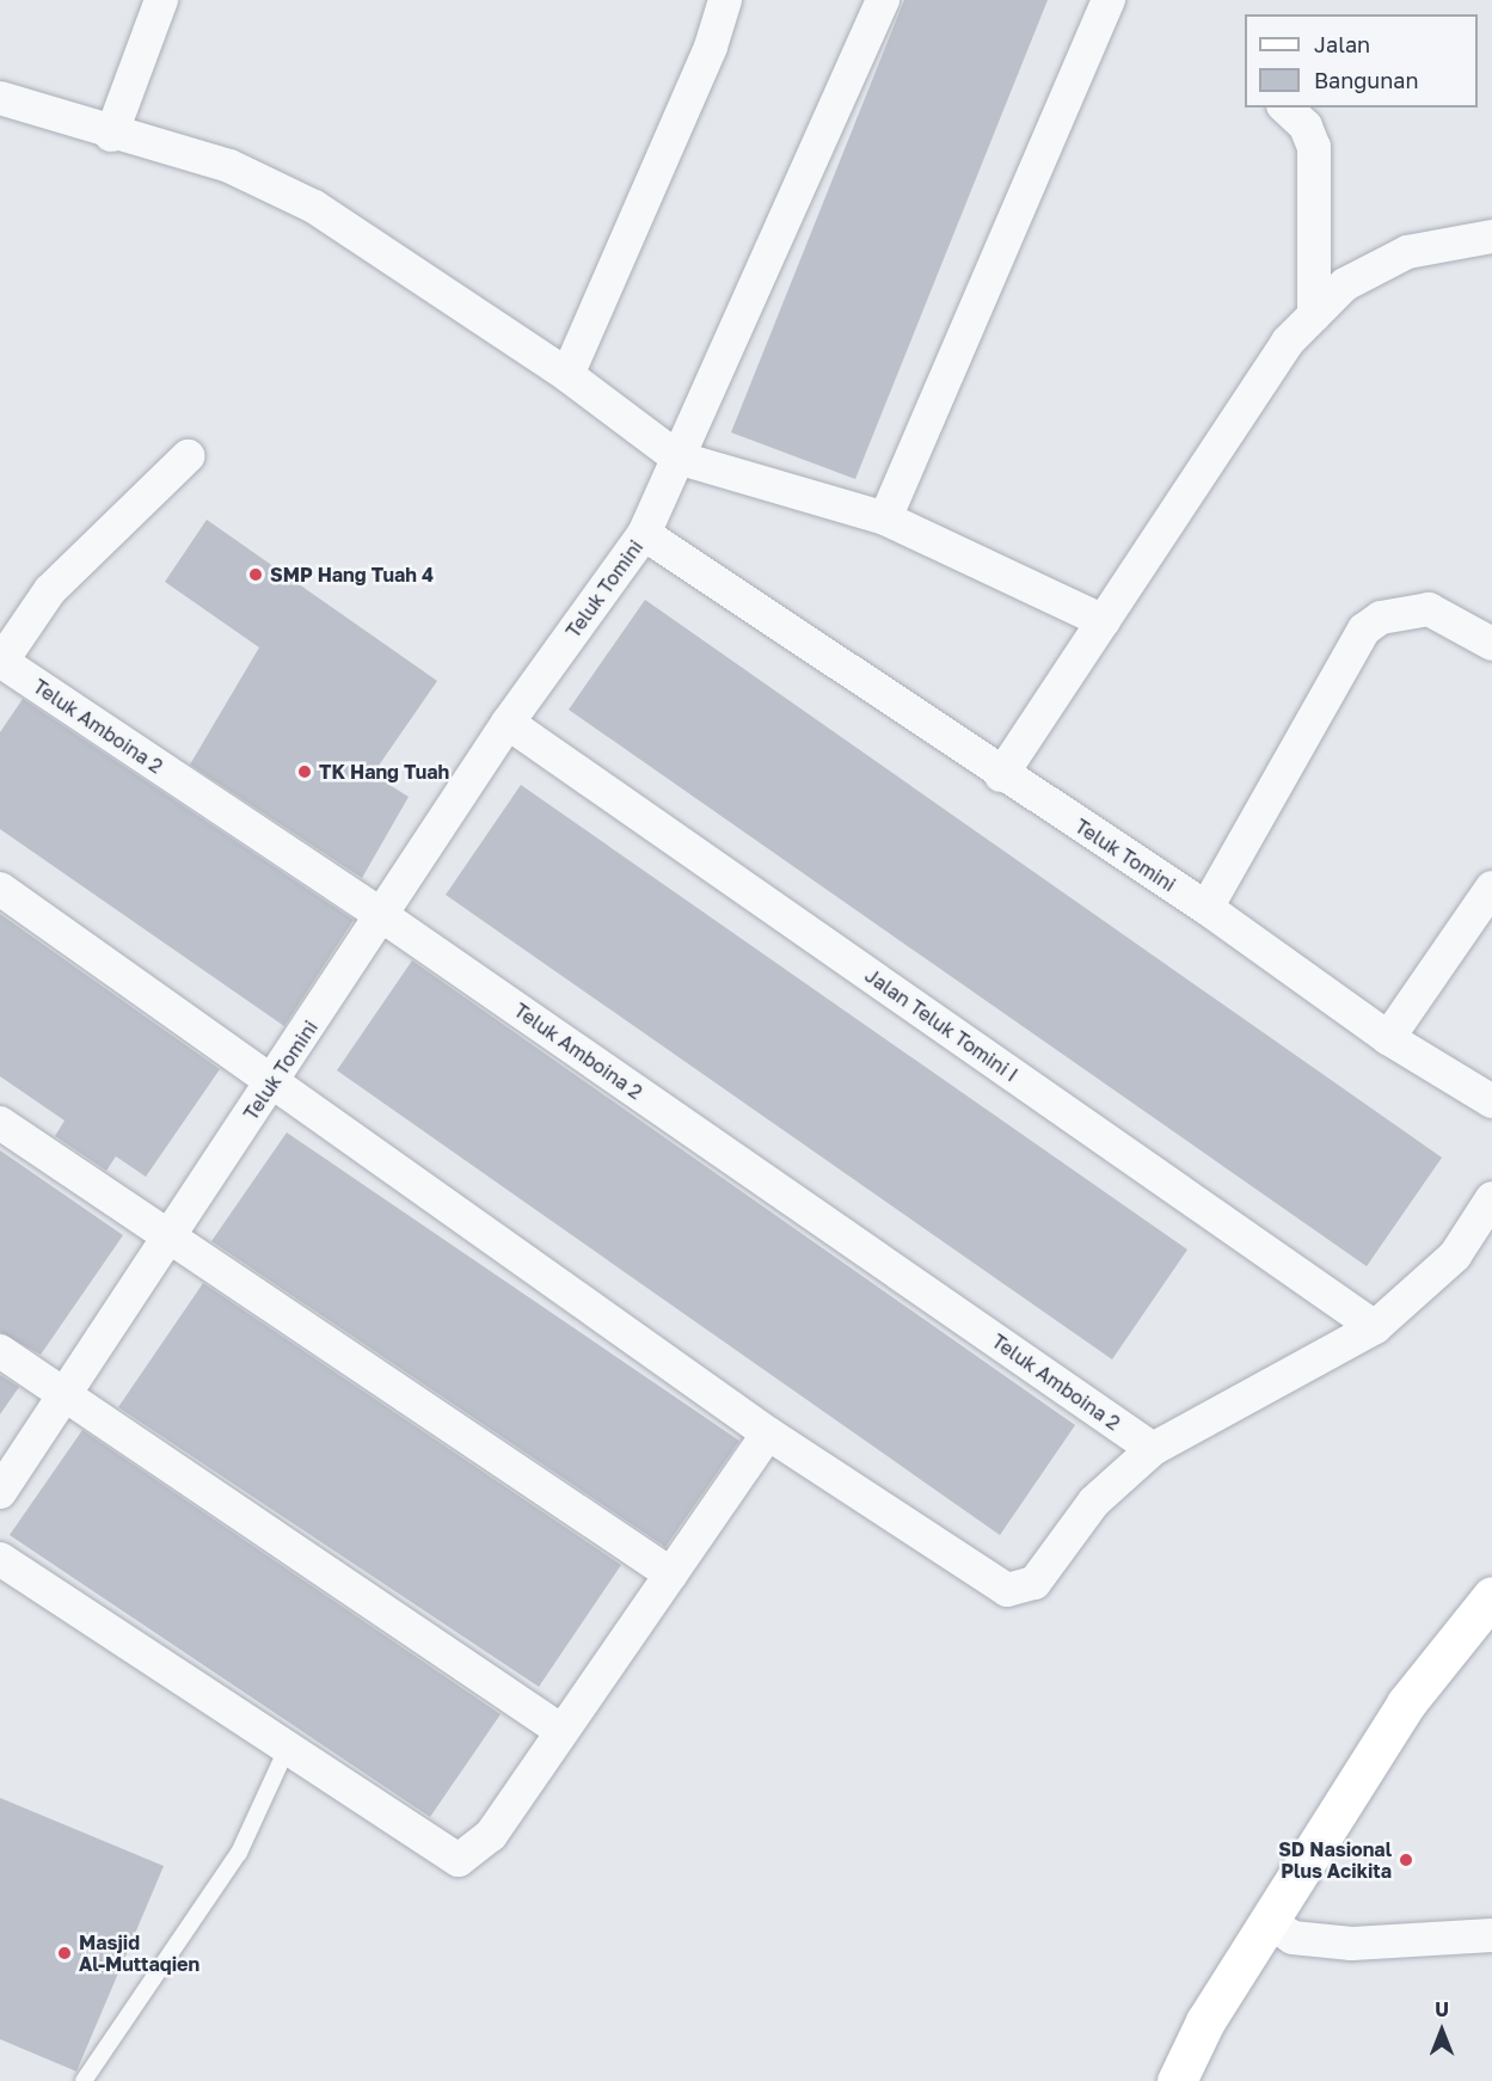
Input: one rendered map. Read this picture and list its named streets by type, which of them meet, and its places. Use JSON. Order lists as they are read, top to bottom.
{
  "streets": {
    "street": ["Teluk Tomini", "Teluk Amboina 2", "Jalan Teluk Tomini I"]
  },
  "crossings": [
    ["Teluk Tomini", "Teluk Amboina 2"],
    ["Teluk Tomini", "Jalan Teluk Tomini I"]
  ],
  "places": [
    "SMP Hang Tuah 4",
    "TK Hang Tuah",
    "SD Nasional Plus Acikita",
    "Masjid Al-Muttaqien"
  ],
  "legend": ["Jalan", "Bangunan"],
  "north": "top"
}
